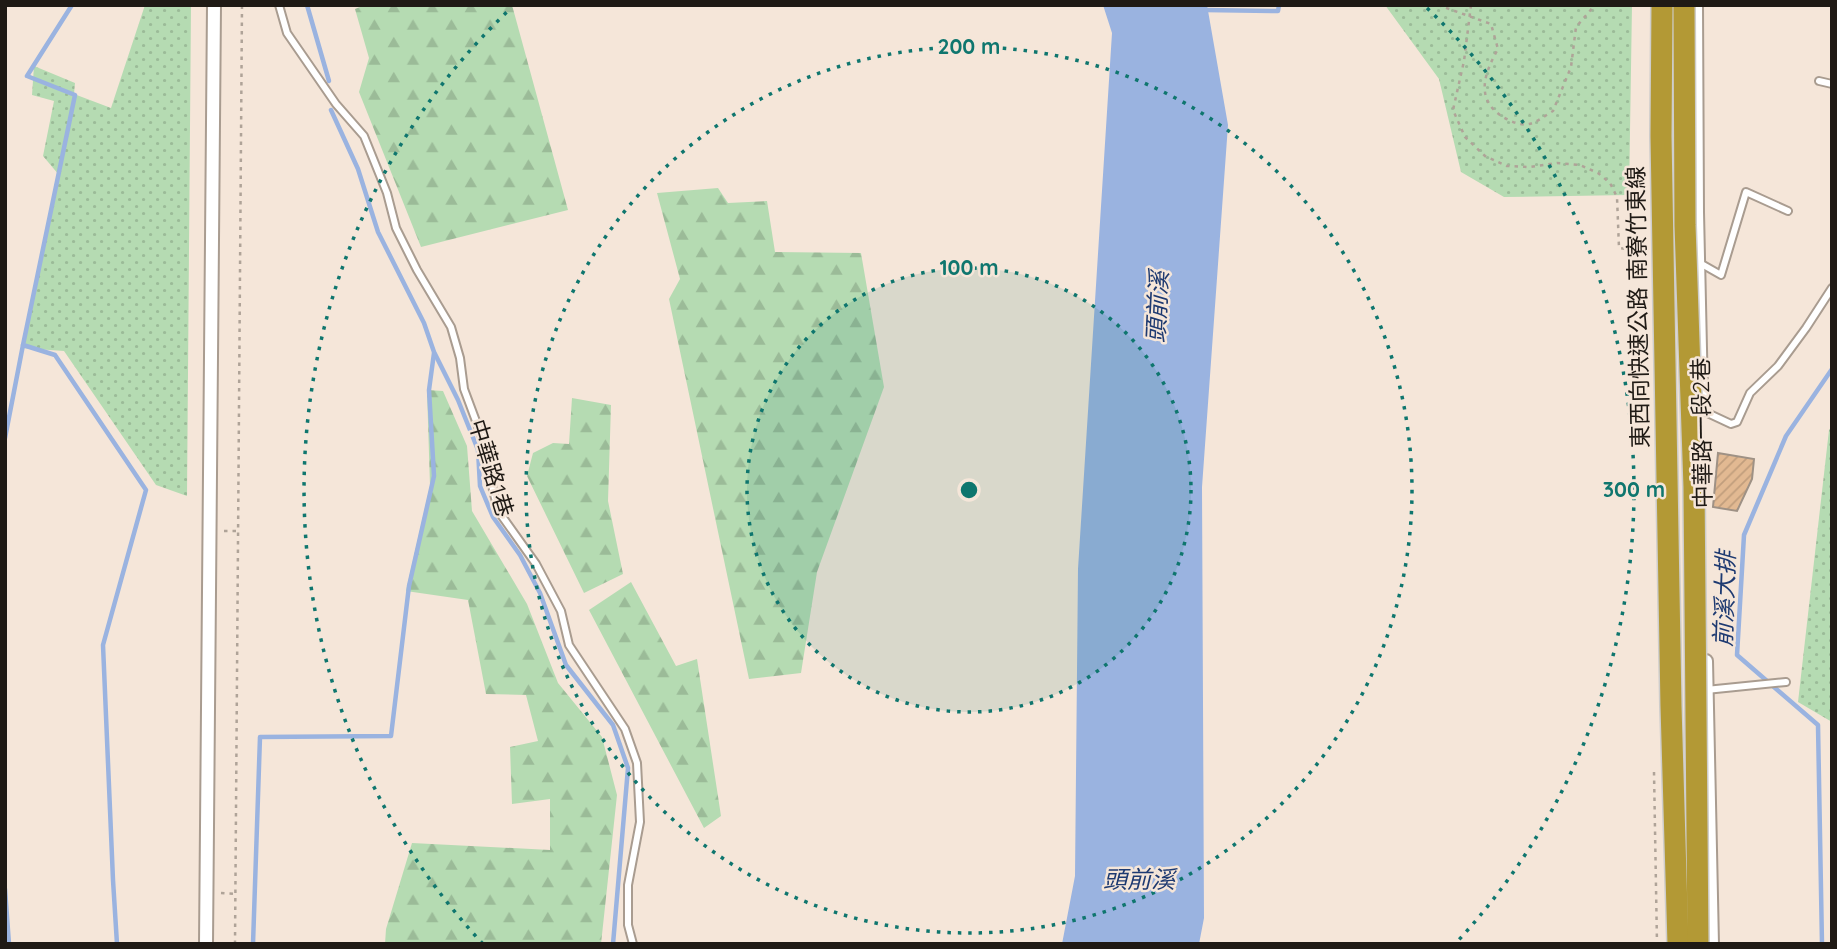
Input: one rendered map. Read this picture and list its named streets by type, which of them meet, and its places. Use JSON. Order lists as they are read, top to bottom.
{
  "streets": {
    "highway": ["東西向快速公路 南寮竹東線"],
    "street": ["中華路一段2巷"],
    "lane": ["中華路1巷"]
  },
  "water": ["頭前溪", "前溪大排"],
  "rings": ["200 m", "100 m", "300 m"]
}
